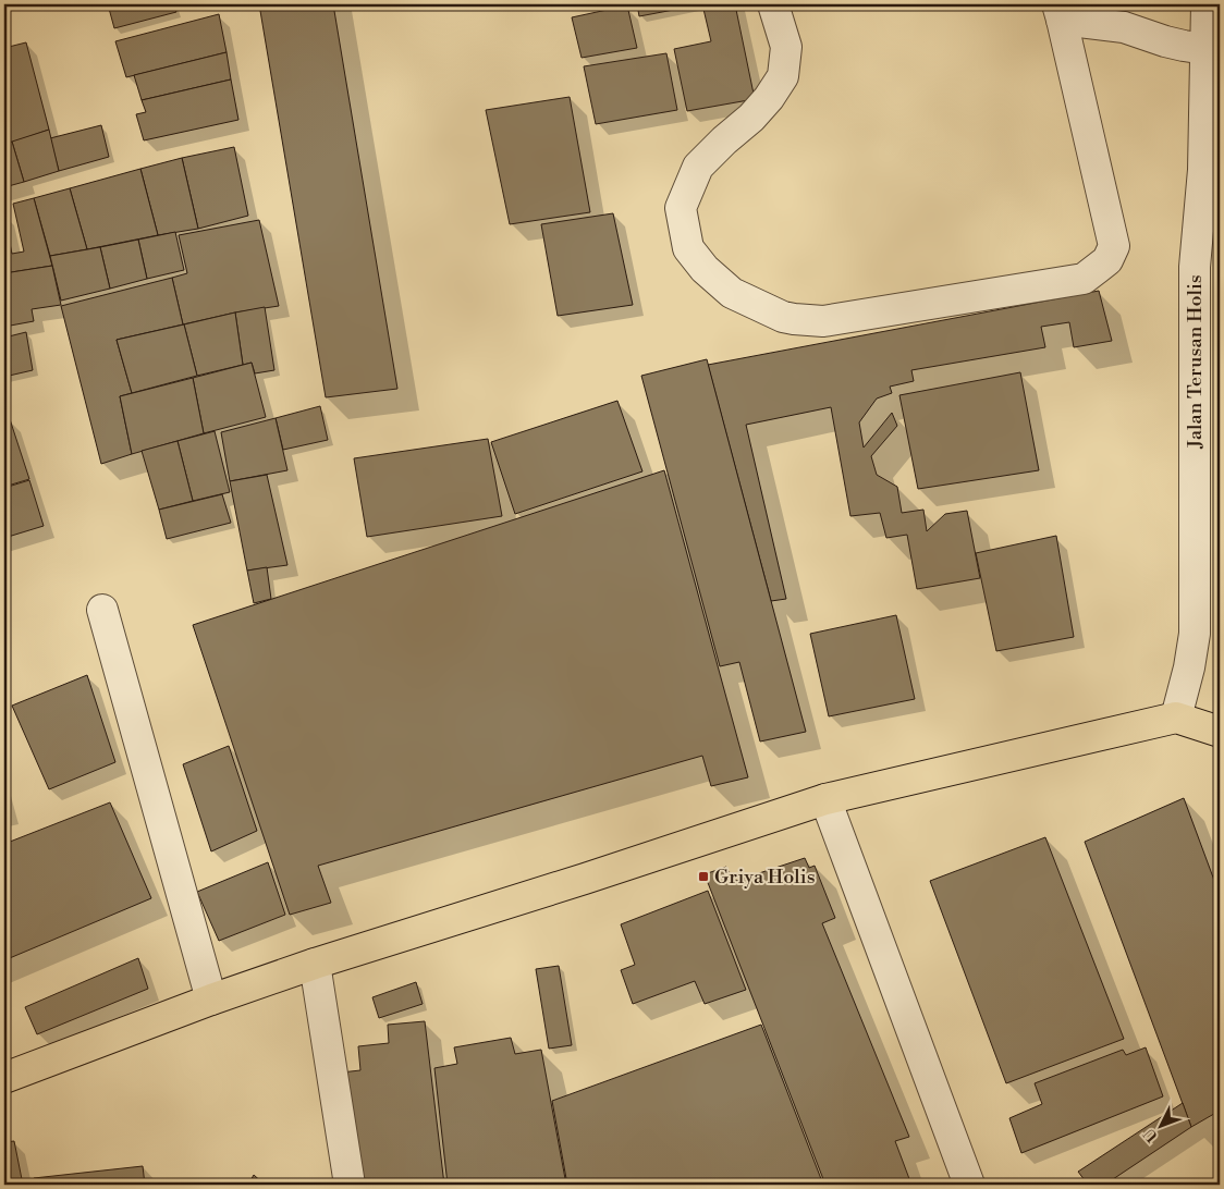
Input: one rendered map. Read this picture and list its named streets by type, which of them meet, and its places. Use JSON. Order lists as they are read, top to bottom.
{
  "streets": {
    "street": ["Jalan Terusan Holis"]
  },
  "places": {
    "transit": ["Griya Holis"]
  },
  "north": "bottom left"
}
